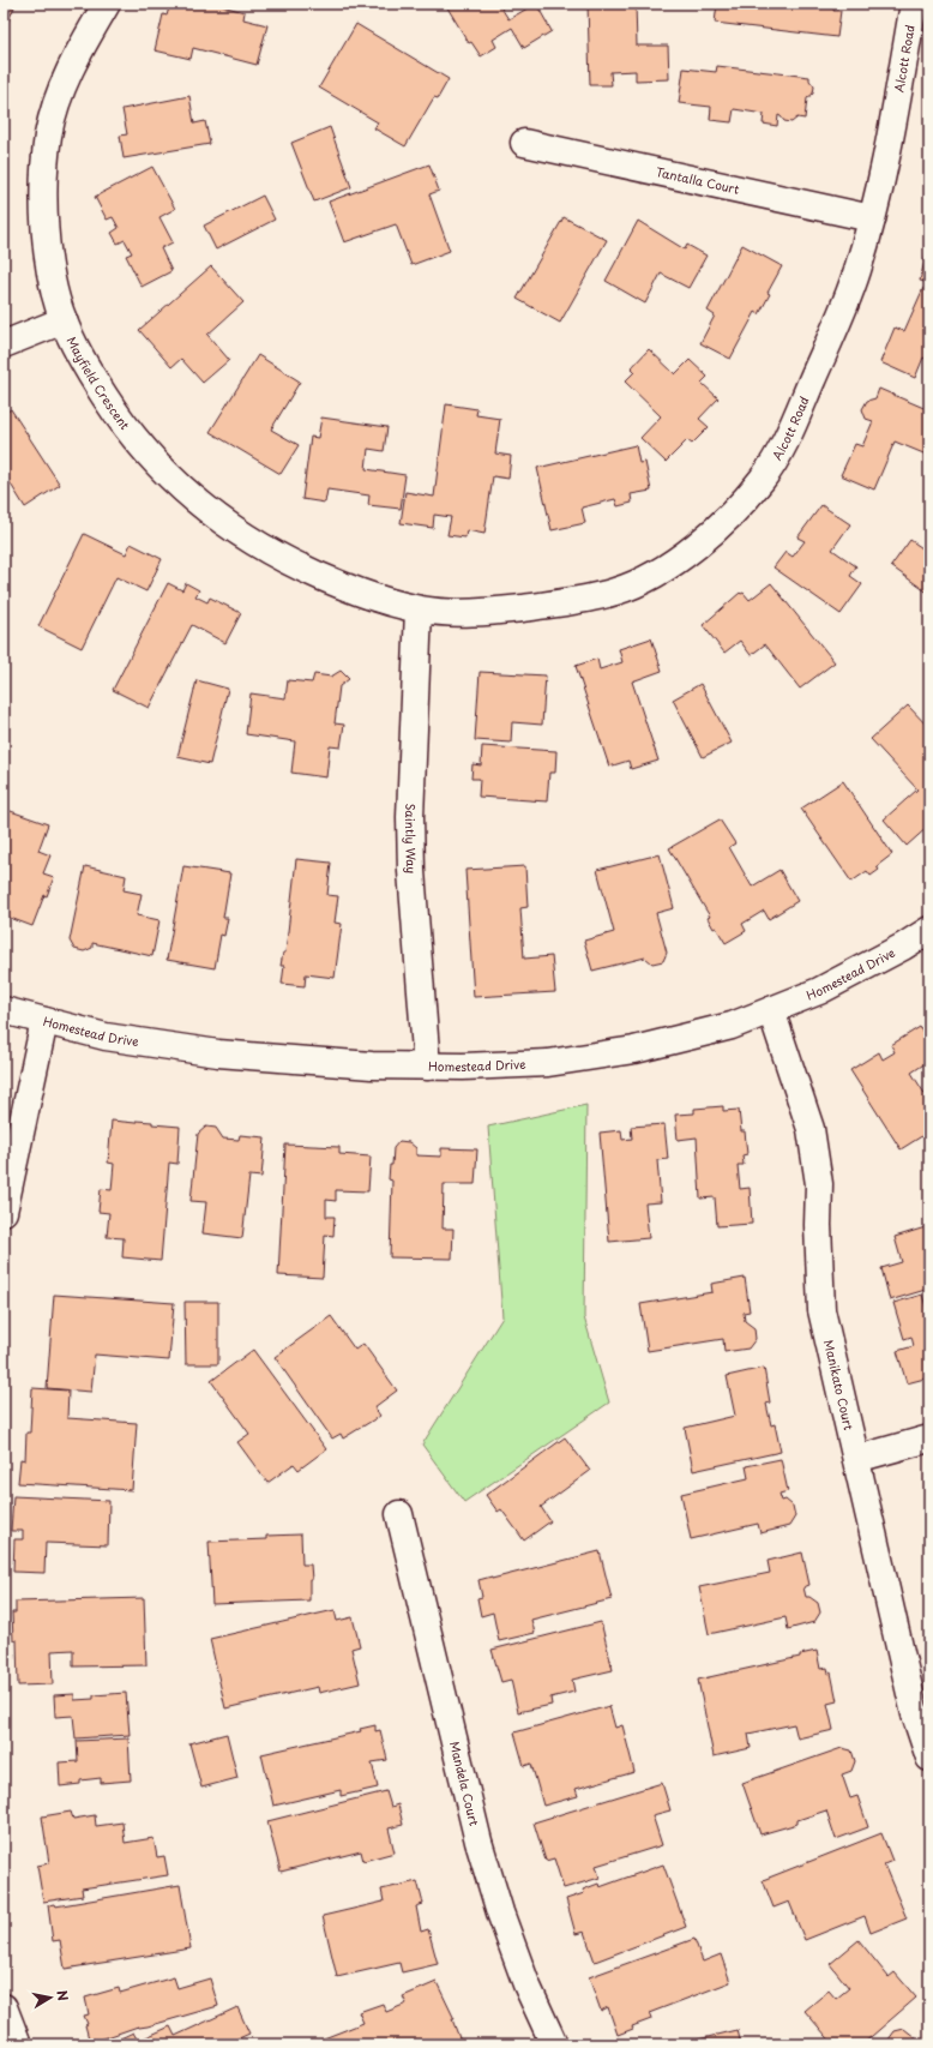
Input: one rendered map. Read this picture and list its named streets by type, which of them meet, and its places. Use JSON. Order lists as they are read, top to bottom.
{
  "streets": {
    "street": [
      "Alcott Road",
      "Tantalla Court",
      "Mayfield Crescent",
      "Saintly Way",
      "Homestead Drive",
      "Manikato Court",
      "Mandela Court"
    ]
  },
  "crossings": [
    ["Alcott Road", "Tantalla Court"],
    ["Alcott Road", "Mayfield Crescent"],
    ["Alcott Road", "Saintly Way"],
    ["Mayfield Crescent", "Saintly Way"],
    ["Saintly Way", "Homestead Drive"],
    ["Homestead Drive", "Manikato Court"]
  ],
  "north": "right"
}
